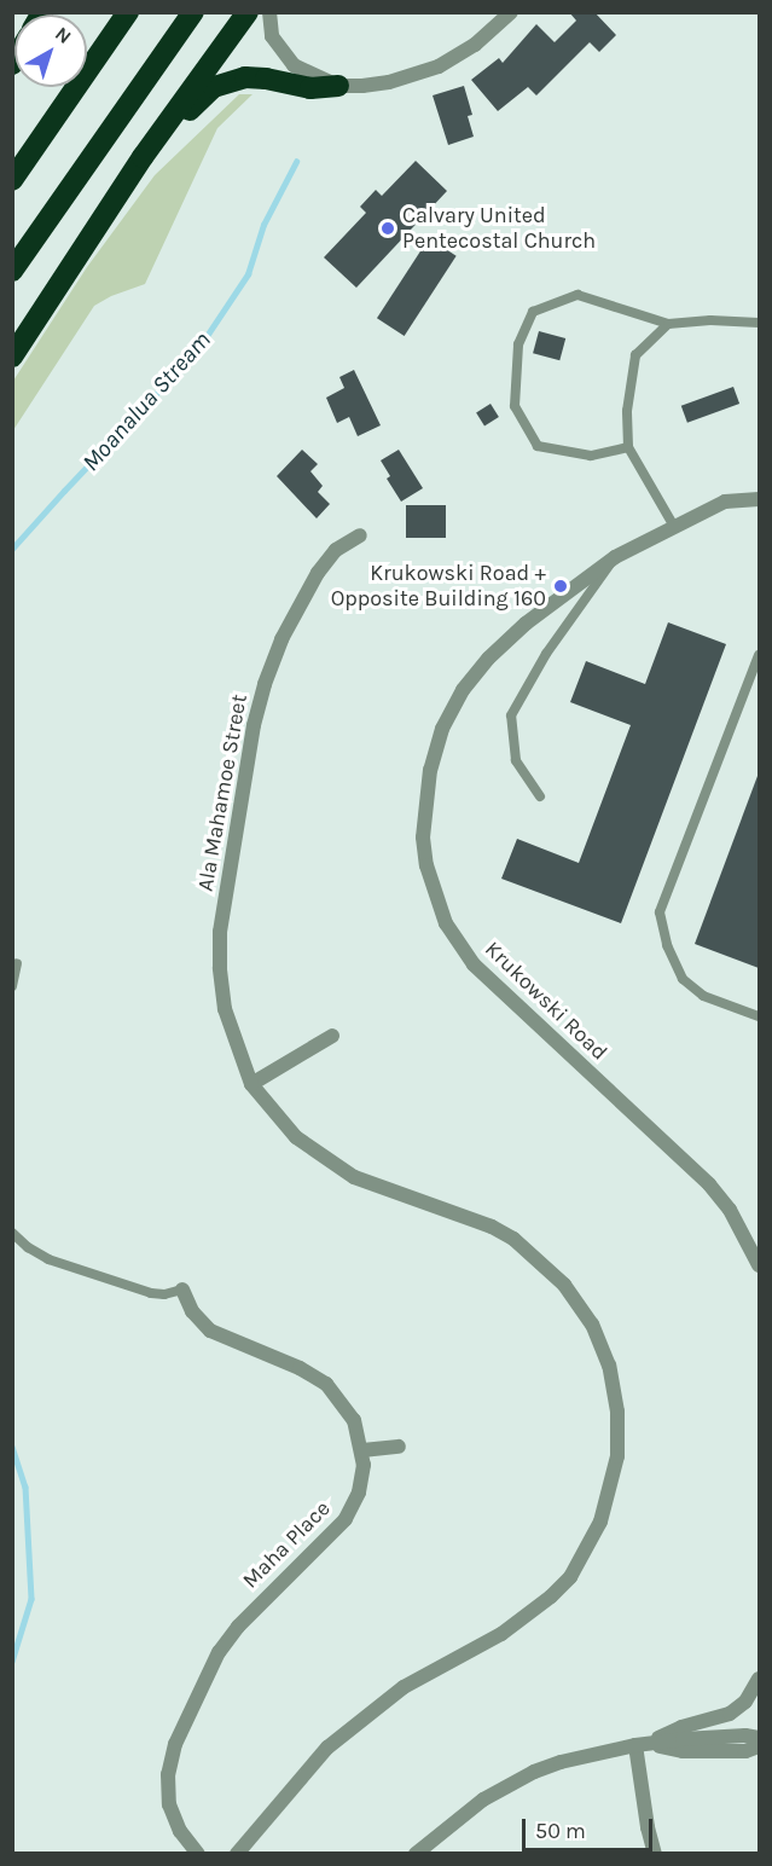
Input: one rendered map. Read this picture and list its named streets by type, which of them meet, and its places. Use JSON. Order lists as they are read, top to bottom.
{
  "streets": {
    "street": ["Ala Mahamoe Street", "Krukowski Road", "Maha Place"]
  },
  "water": ["Moanalua Stream"],
  "places": ["Calvary United Pentecostal Church", "Krukowski Road + Opposite Building 160"],
  "scale_bar": "50 m",
  "north": "top right"
}
